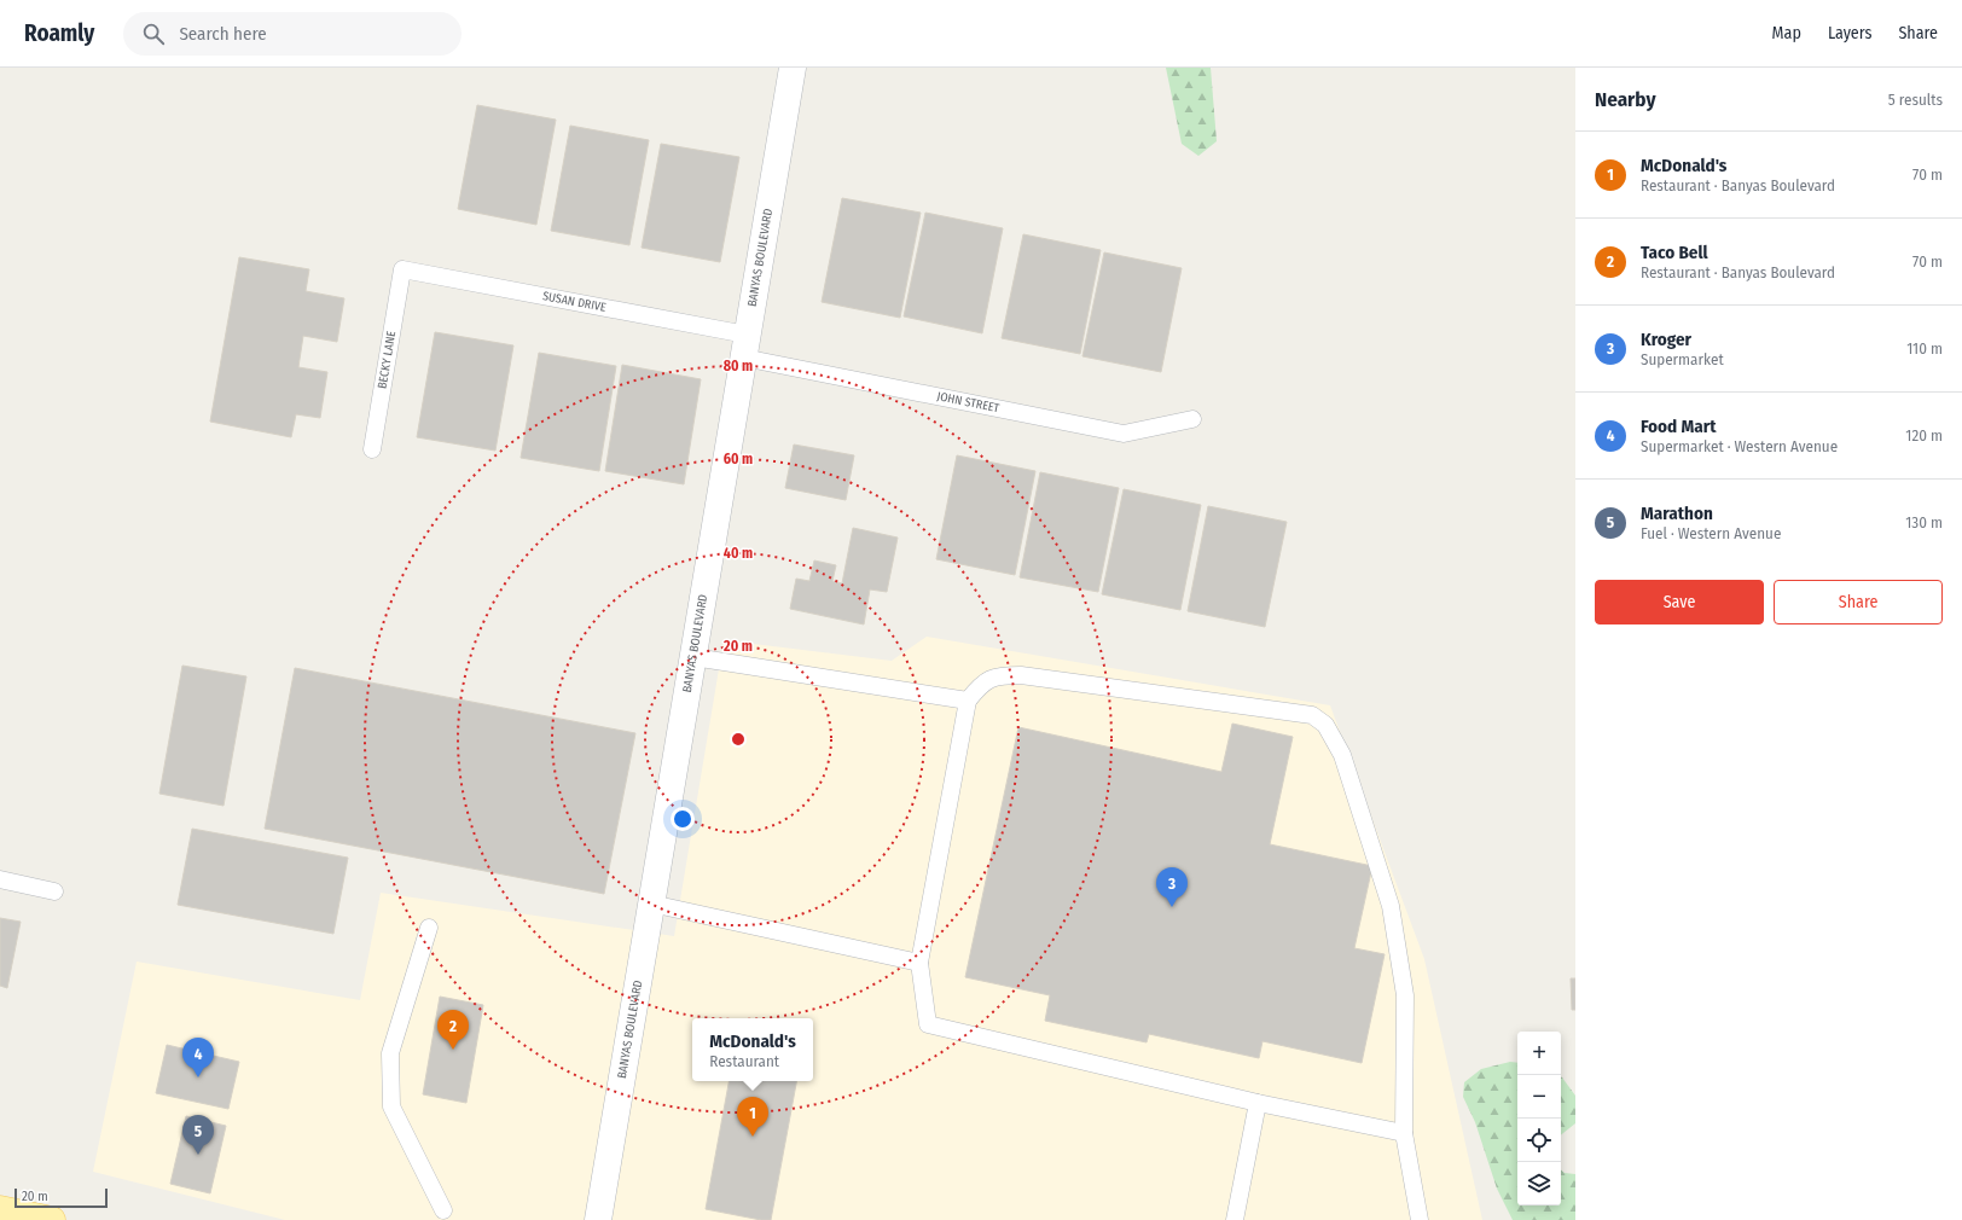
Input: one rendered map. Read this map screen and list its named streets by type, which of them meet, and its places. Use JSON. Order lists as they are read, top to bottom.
{
  "streets": {
    "street": ["BANYAS BOULEVARD"],
    "lane": ["SUSAN DRIVE", "BECKY LANE", "JOHN STREET"]
  },
  "crossings": [
    ["BANYAS BOULEVARD", "SUSAN DRIVE"],
    ["BANYAS BOULEVARD", "JOHN STREET"],
    ["SUSAN DRIVE", "BECKY LANE"],
    ["SUSAN DRIVE", "JOHN STREET"]
  ],
  "scale_bar": "20 m",
  "page": {
    "header": "Roamly",
    "search": "Search here",
    "nav": ["Map", "Layers", "Share"],
    "heading": ["Nearby", "5 results"],
    "list": [
      {
        "mark": "1",
        "name": "McDonald's",
        "note": "Restaurant · Banyas Boulevard",
        "value": "70 m"
      },
      {
        "mark": "2",
        "name": "Taco Bell",
        "note": "Restaurant · Banyas Boulevard",
        "value": "70 m"
      },
      {
        "mark": "3",
        "name": "Kroger",
        "note": "Supermarket",
        "value": "110 m"
      },
      {
        "mark": "4",
        "name": "Food Mart",
        "note": "Supermarket · Western Avenue",
        "value": "120 m"
      },
      {
        "mark": "5",
        "name": "Marathon",
        "note": "Fuel · Western Avenue",
        "value": "130 m"
      }
    ],
    "buttons": ["Save", "Share"],
    "pins": [
      "3",
      "2",
      "4",
      "1",
      "5"
    ],
    "popup": ["McDonald's", "Restaurant"],
    "map_buttons": ["+", "−"],
    "scale": "20 m"
  },
  "rings": [
    "80 m",
    "60 m",
    "40 m",
    "20 m"
  ]
}
